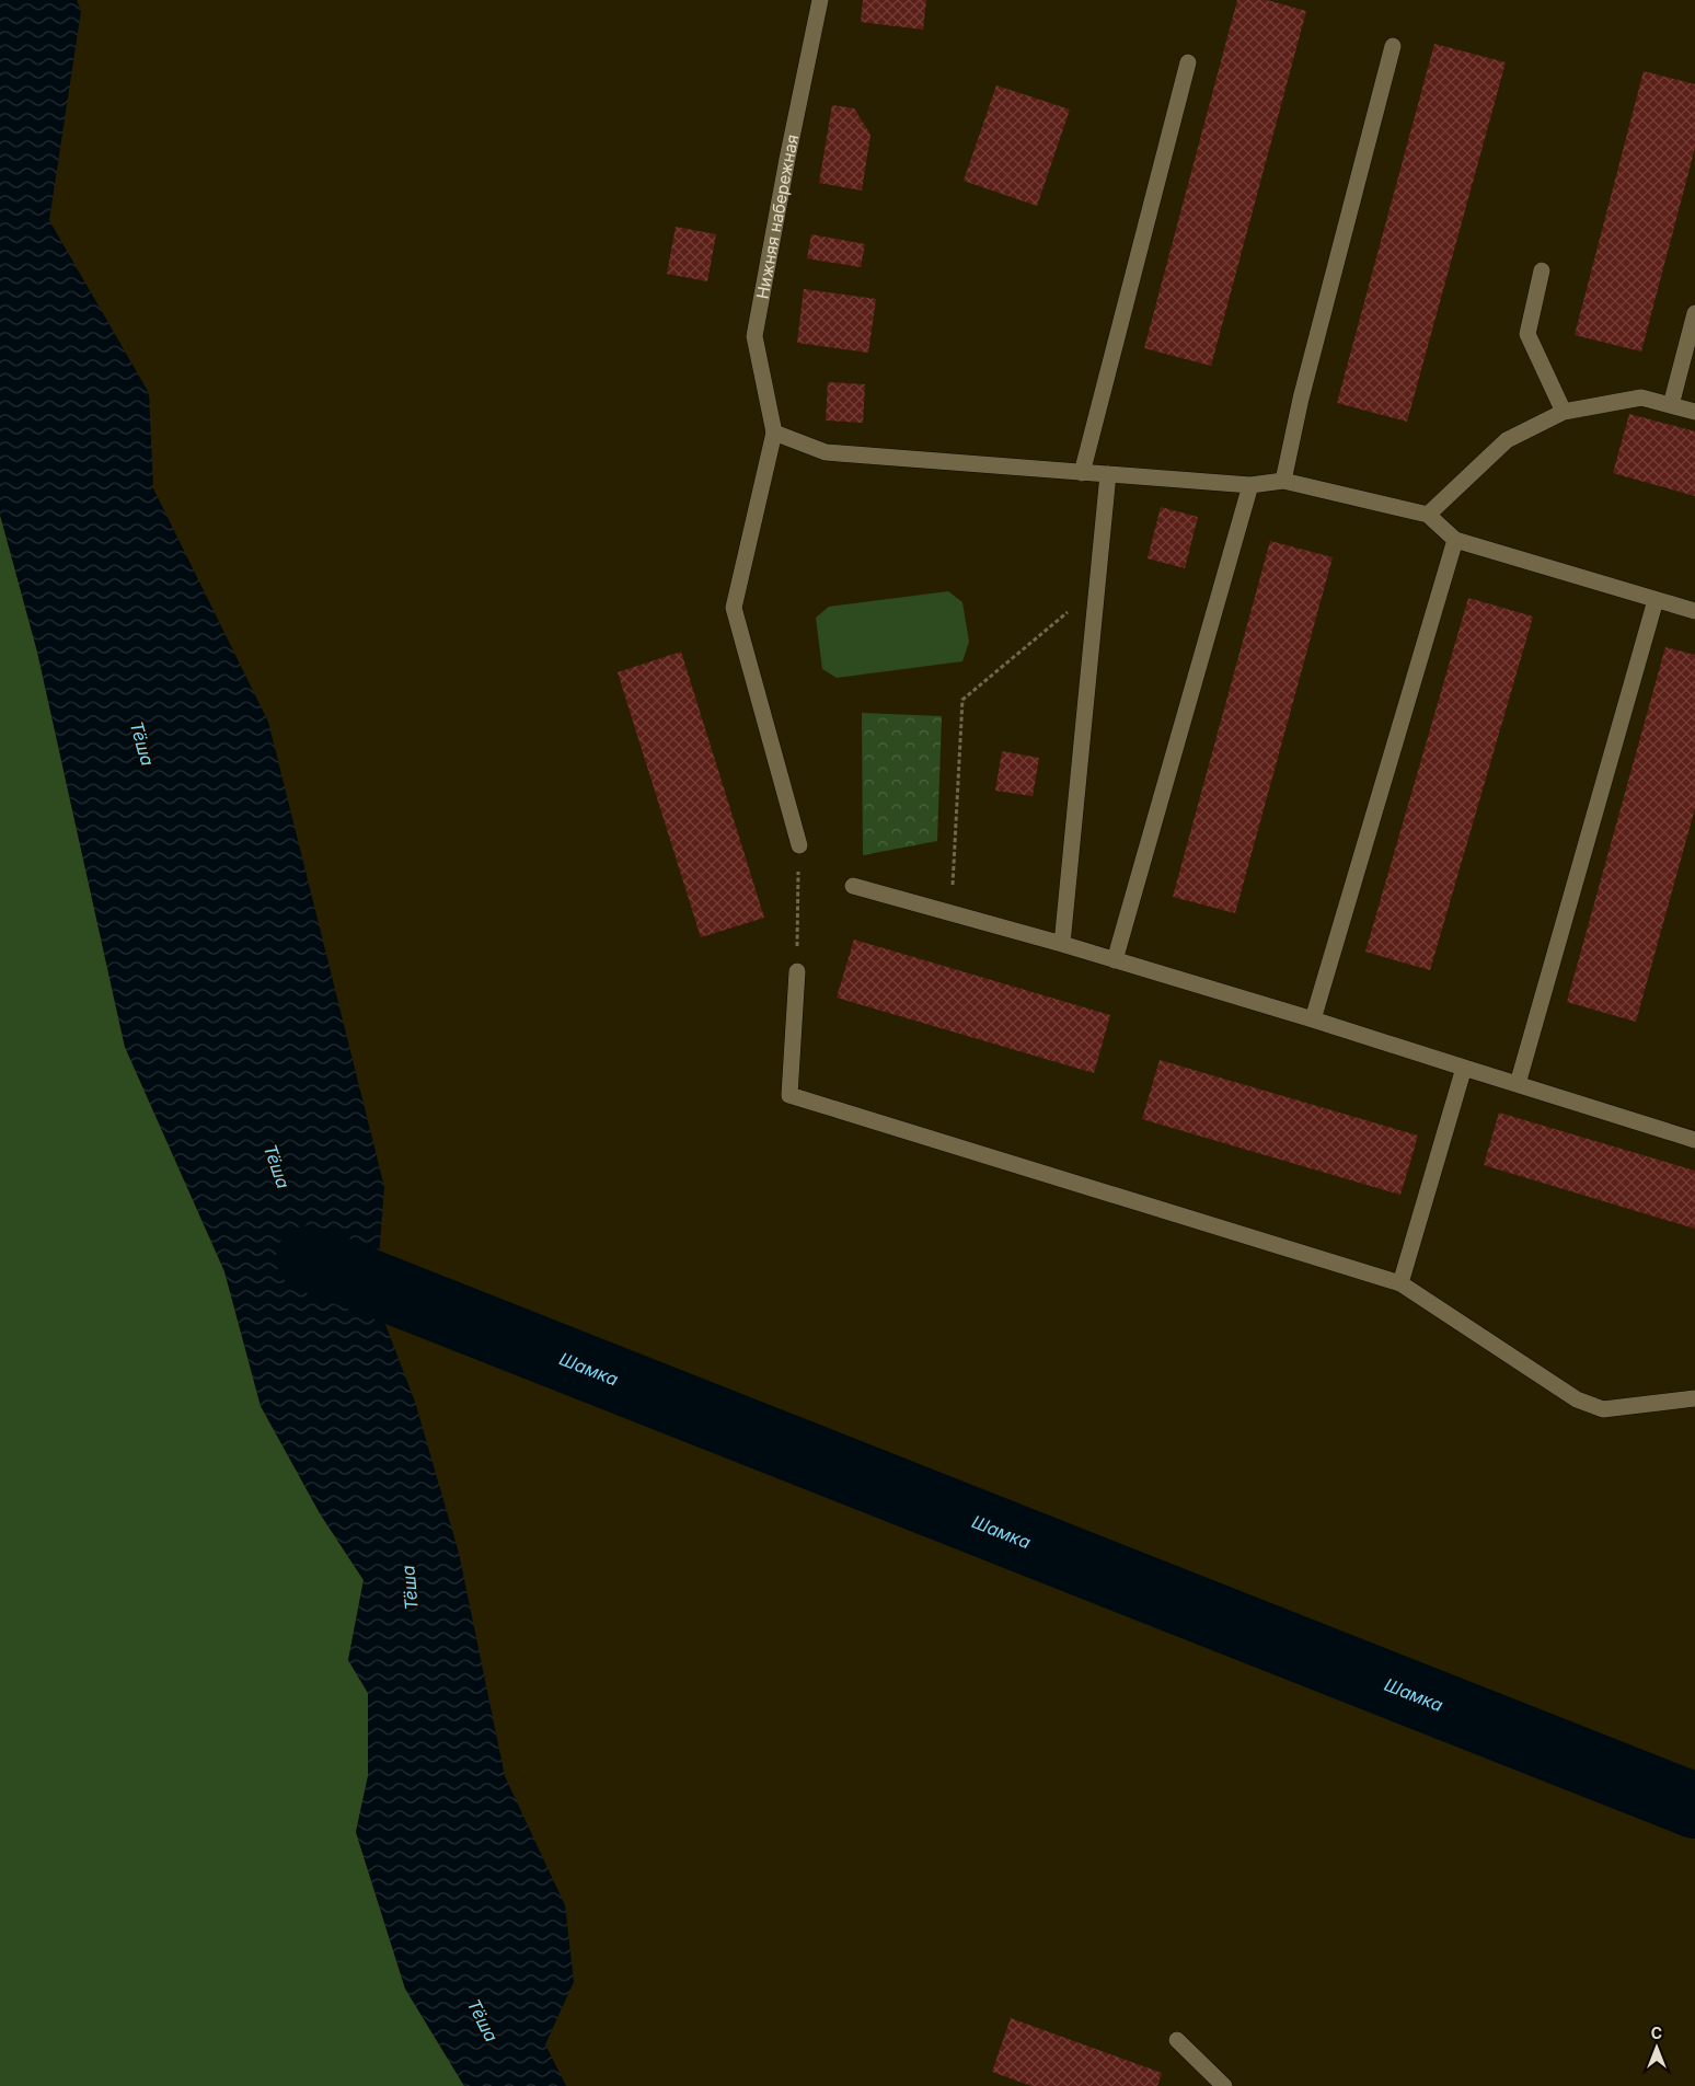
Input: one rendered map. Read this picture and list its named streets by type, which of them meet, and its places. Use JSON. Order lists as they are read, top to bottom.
{
  "streets": {
    "street": ["Нижняя набережная"]
  },
  "water": ["Тёша", "Шамка"],
  "north": "top"
}
